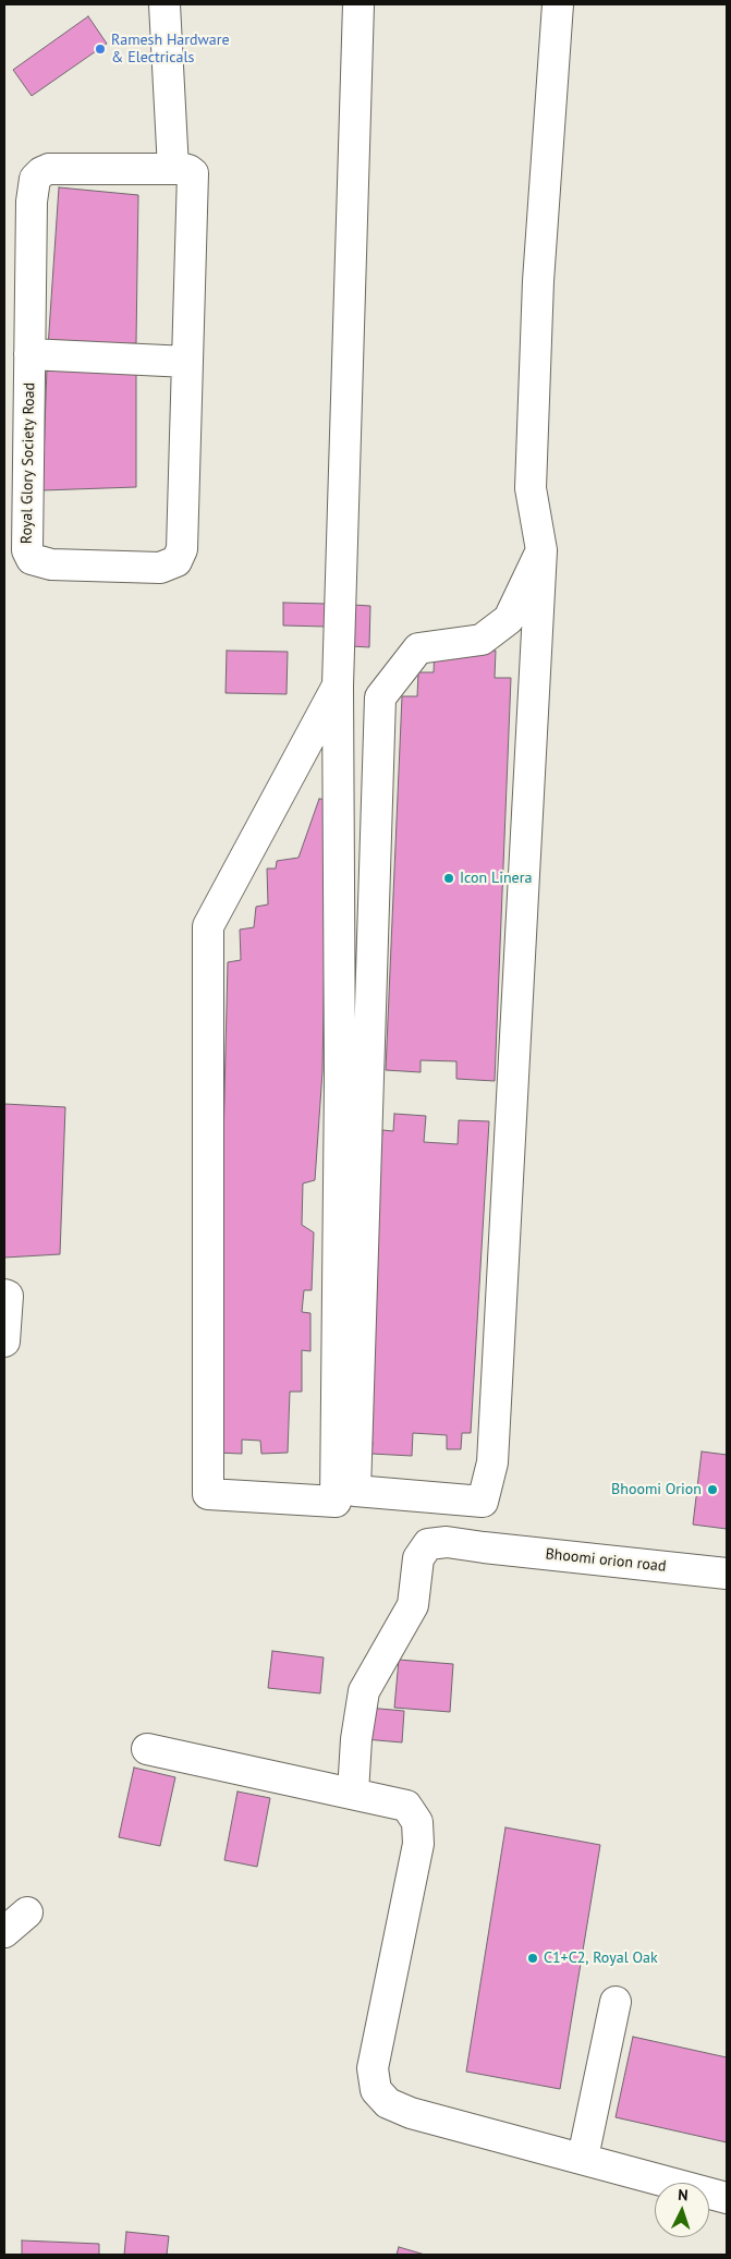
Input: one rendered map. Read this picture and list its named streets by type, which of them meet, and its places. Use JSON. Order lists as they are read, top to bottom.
{
  "streets": {
    "street": ["Royal Glory Society Road", "Bhoomi orion road"]
  },
  "places": [
    "Ramesh Hardware & Electricals",
    "Icon Linera",
    "Bhoomi Orion",
    "C1+C2, Royal Oak"
  ],
  "north": "top"
}
